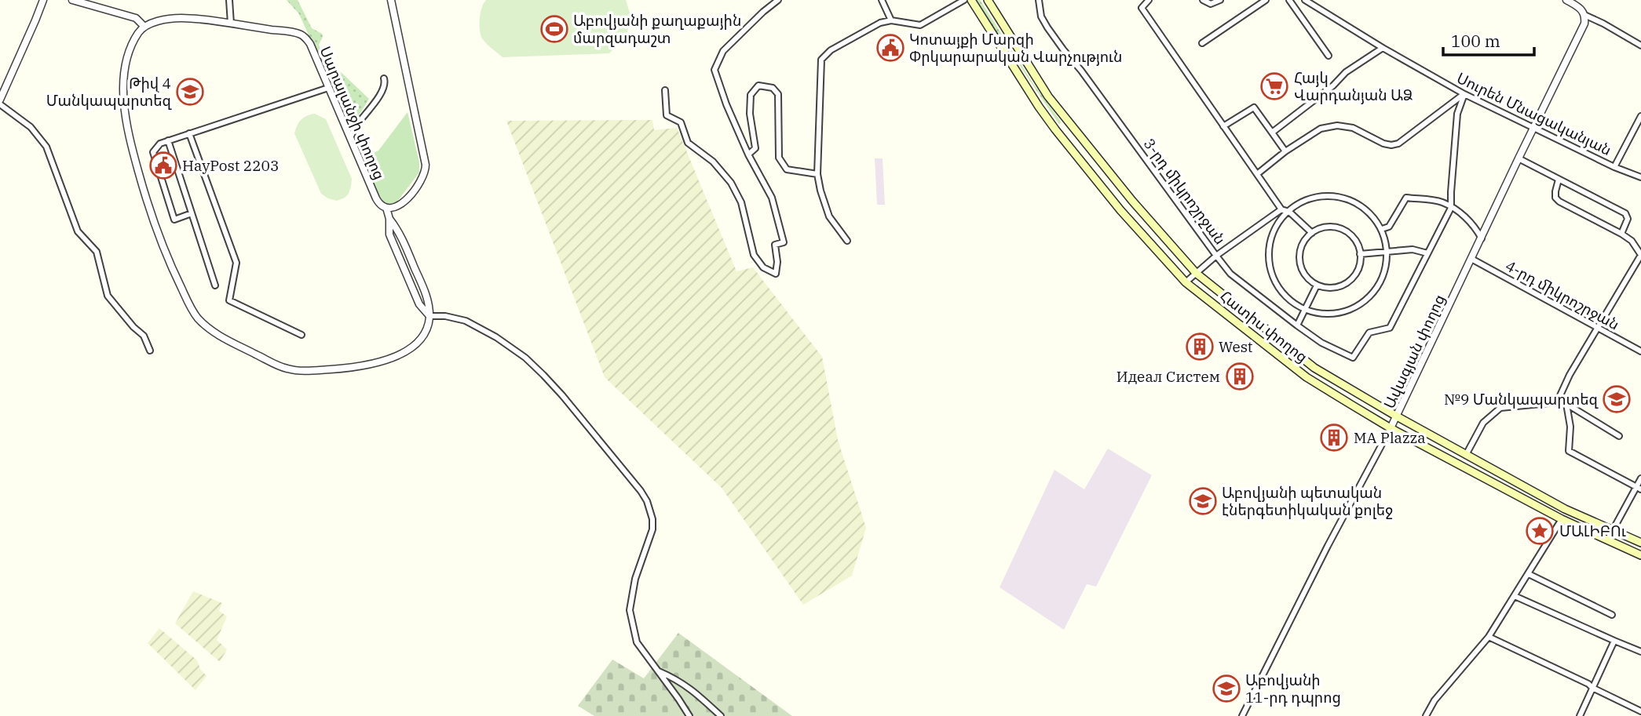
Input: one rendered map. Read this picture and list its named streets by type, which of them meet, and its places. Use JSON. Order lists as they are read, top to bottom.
{
  "streets": {
    "main road": ["Հատիս փողոց"],
    "street": [
      "Սարալանջի փողոց",
      "Սուրեն Մնացականյան",
      "3-րդ միկրոշրջան",
      "4-րդ միկրոշրջան",
      "Ավագյան փողոց"
    ]
  },
  "crossings": [
    ["Սուրեն Մնացականյան", "Ավագյան փողոց"],
    ["4-րդ միկրոշրջան", "Ավագյան փողոց"],
    ["Հատիս փողոց", "Ավագյան փողոց"]
  ],
  "places": {
    "sports": ["Աբովյանի քաղաքային մարզադաշտ"],
    "public building": ["Կոտայքի Մարզի Փրկարարական Վարչություն", "HayPost 2203"],
    "supermarket": ["Հայկ Վարդանյան ԱՁ"],
    "school or university": [
      "Թիվ 4 Մանկապարտեզ",
      "№9 Մանկապարտեզ",
      "Աբովյանի պետական էներգետիկական քոլեջ",
      "Աբովյանի 11-րդ դպրոց"
    ],
    "building": ["West", "Идеал Систем", "MA Plazza"],
    "place": ["ՄԱԼԻԲՈւ"]
  },
  "scale_bar": "100 m"
}
